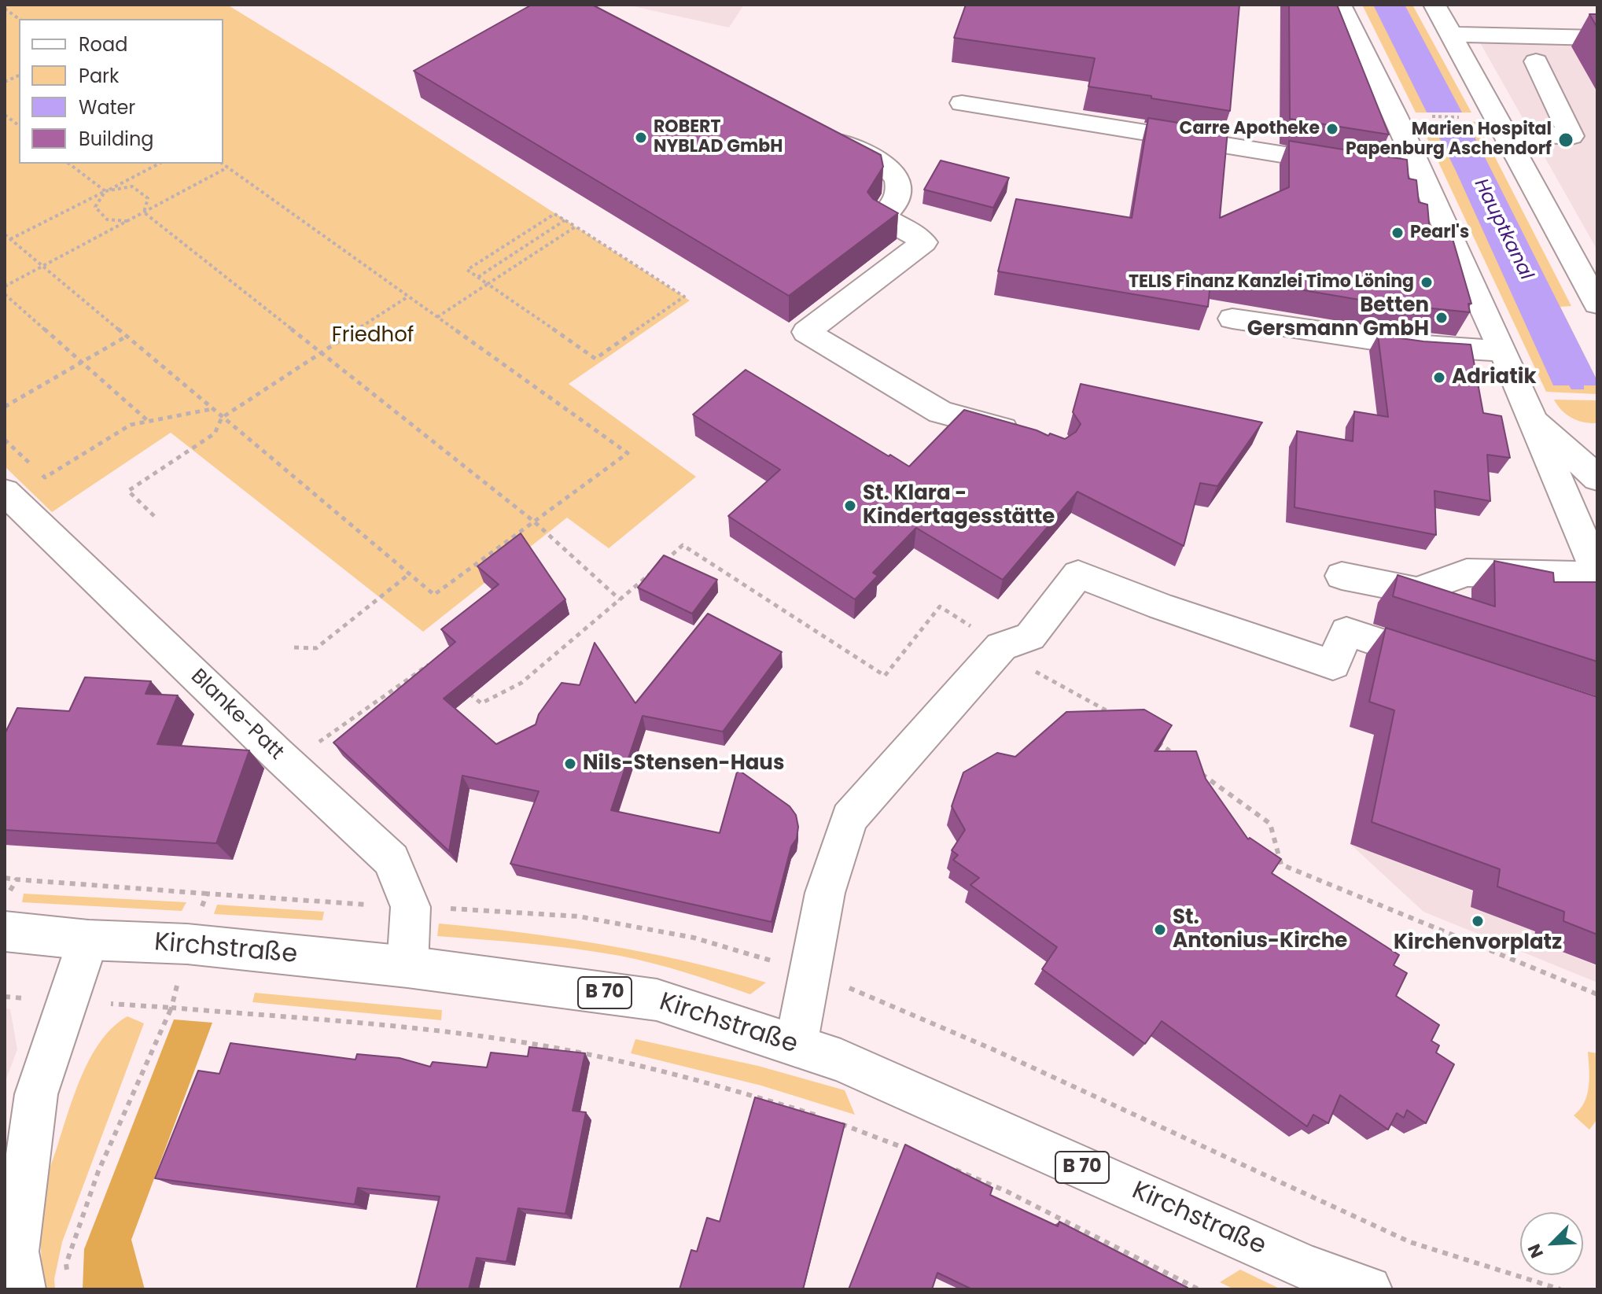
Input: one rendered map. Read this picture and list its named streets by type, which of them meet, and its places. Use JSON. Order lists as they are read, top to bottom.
{
  "streets": {
    "street": ["Blanke-Patt", "Kirchstraße", "B 70"]
  },
  "crossings": [
    ["Blanke-Patt", "Kirchstraße"]
  ],
  "water": ["Hauptkanal"],
  "parks": ["Friedhof"],
  "places": [
    "Carre Apotheke",
    "ROBERT NYBLAD GmbH",
    "Marien Hospital Papenburg Aschendorf",
    "Pearl's",
    "TELIS Finanz Kanzlei Timo Löning",
    "Betten Gersmann GmbH",
    "Adriatik",
    "St. Klara - Kindertagesstätte",
    "Nils-Stensen-Haus",
    "Kirchenvorplatz",
    "St. Antonius-Kirche"
  ],
  "legend": [
    "Road",
    "Park",
    "Water",
    "Building"
  ],
  "north": "bottom left"
}
